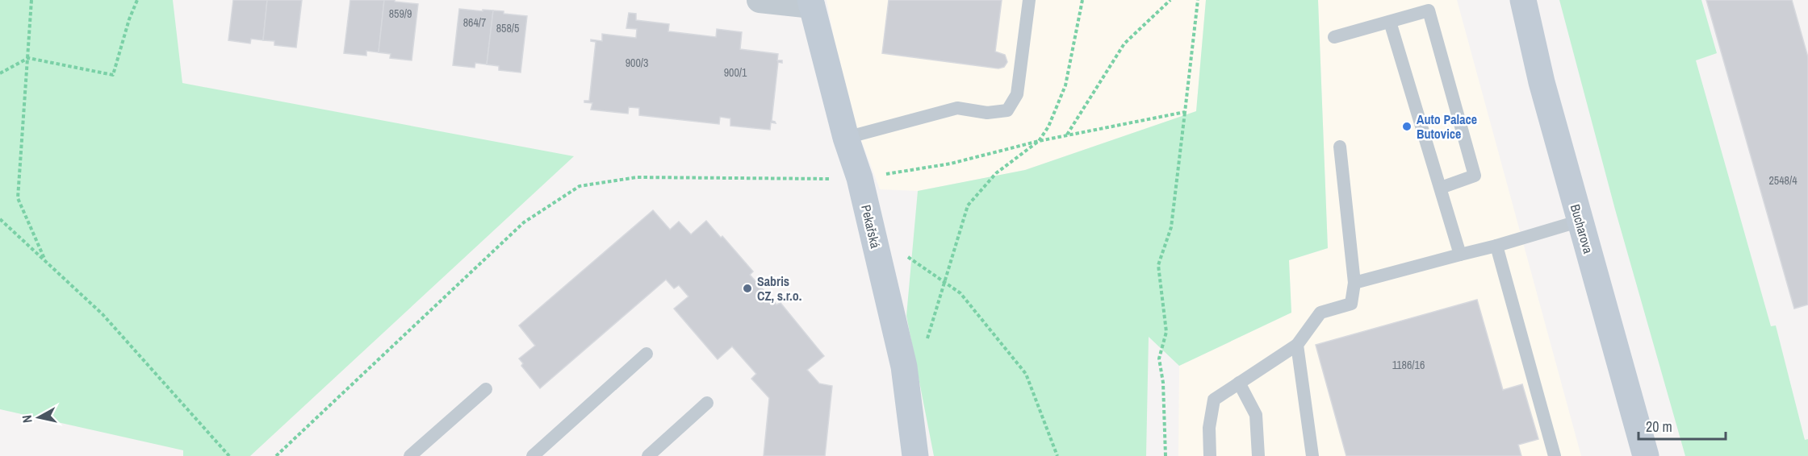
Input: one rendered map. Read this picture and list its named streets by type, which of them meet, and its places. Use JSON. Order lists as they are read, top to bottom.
{
  "streets": {
    "street": ["Pekařská", "Bucharova"]
  },
  "places": ["Auto Palace Butovice", "Sabris CZ, s.r.o."],
  "house_numbers": [
    "859/9",
    "864/7",
    "858/5",
    "900/3",
    "900/1",
    "2548/4",
    "1186/16"
  ],
  "scale_bar": "20 m",
  "north": "left"
}
